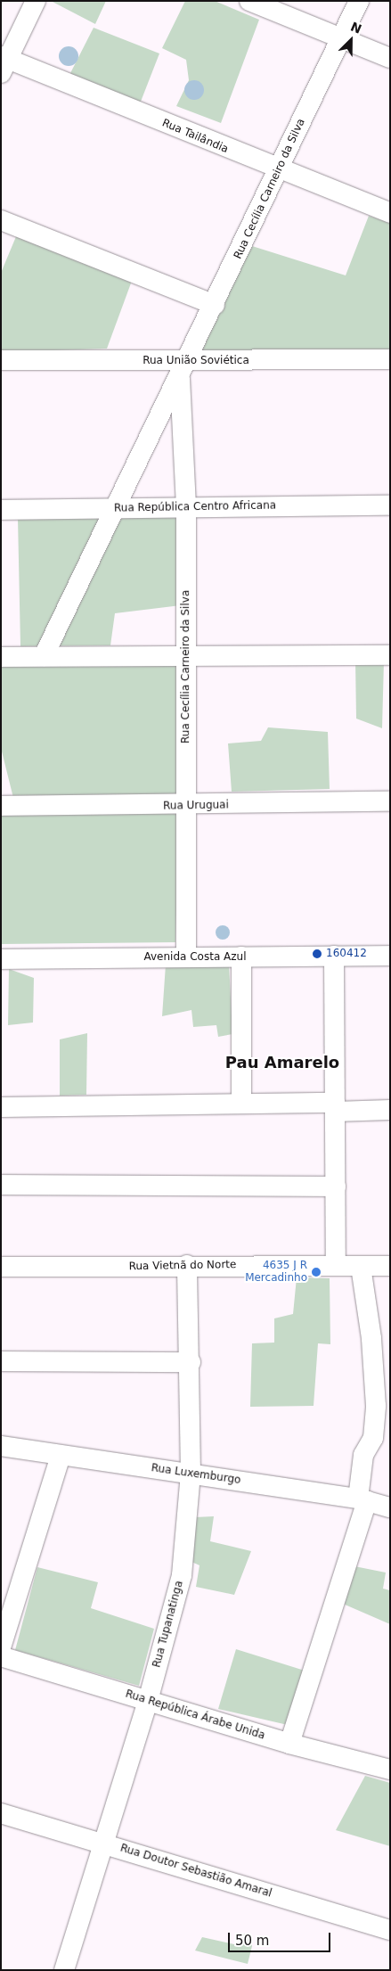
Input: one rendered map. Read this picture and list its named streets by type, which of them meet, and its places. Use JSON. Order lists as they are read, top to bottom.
{
  "streets": {
    "street": [
      "Rua Tailândia",
      "Rua Cecília Carneiro da Silva",
      "Rua União Soviética",
      "Rua República Centro Africana",
      "Rua Uruguai",
      "Avenida Costa Azul",
      "Rua Vietnã do Norte",
      "Rua Luxemburgo",
      "Rua Tupanatinga",
      "Rua República Árabe Unida",
      "Rua Doutor Sebastião Amaral"
    ]
  },
  "crossings": [
    ["Rua Tailândia", "Rua Cecília Carneiro da Silva"],
    ["Rua Cecília Carneiro da Silva", "Rua União Soviética"],
    ["Rua Cecília Carneiro da Silva", "Rua República Centro Africana"],
    ["Rua Cecília Carneiro da Silva", "Rua Uruguai"],
    ["Rua Cecília Carneiro da Silva", "Avenida Costa Azul"],
    ["Rua Vietnã do Norte", "Rua Tupanatinga"],
    ["Rua Luxemburgo", "Rua Tupanatinga"],
    ["Rua Tupanatinga", "Rua República Árabe Unida"],
    ["Rua Tupanatinga", "Rua Doutor Sebastião Amaral"]
  ],
  "districts": ["Pau Amarelo"],
  "places": ["160412", "4635 J R Mercadinho"],
  "scale_bar": "50 m",
  "north": "top right"
}
